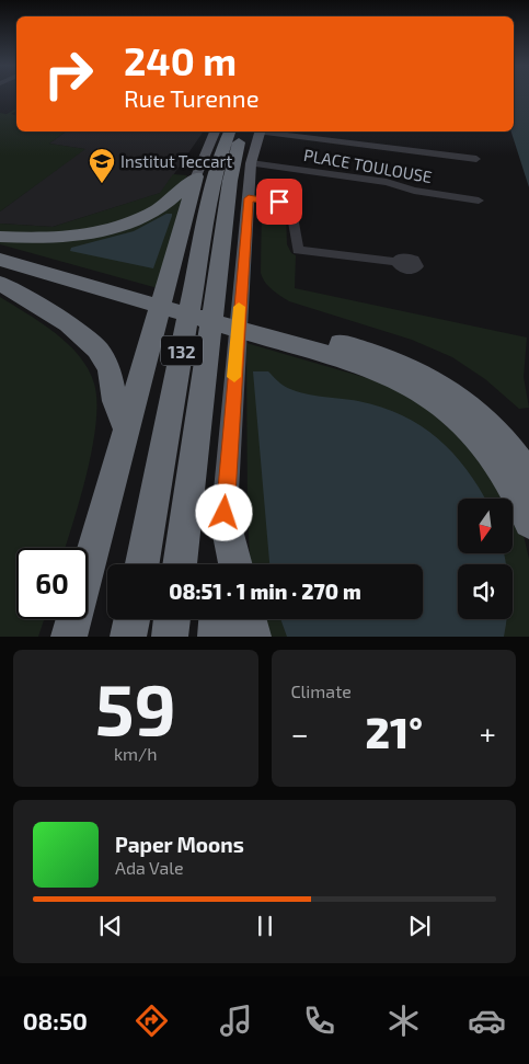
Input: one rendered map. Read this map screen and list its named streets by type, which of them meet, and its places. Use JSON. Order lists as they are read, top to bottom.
{
  "streets": {
    "highway": ["132"],
    "street": ["PLACE TOULOUSE"]
  },
  "places": {
    "school or university": ["Institut Teccart"]
  },
  "north": "bottom",
  "page": {
    "turn": ["240 m", "Rue Turenne"],
    "limit": "60",
    "trip": "08:51 · 1 min · 270 m",
    "tile": [
      ["59", "km/h"],
      "Climate"
    ],
    "heat": ["−", "21°", "+"],
    "song": ["Paper Moons", "Ada Vale"],
    "tabs": "08:50"
  }
}
